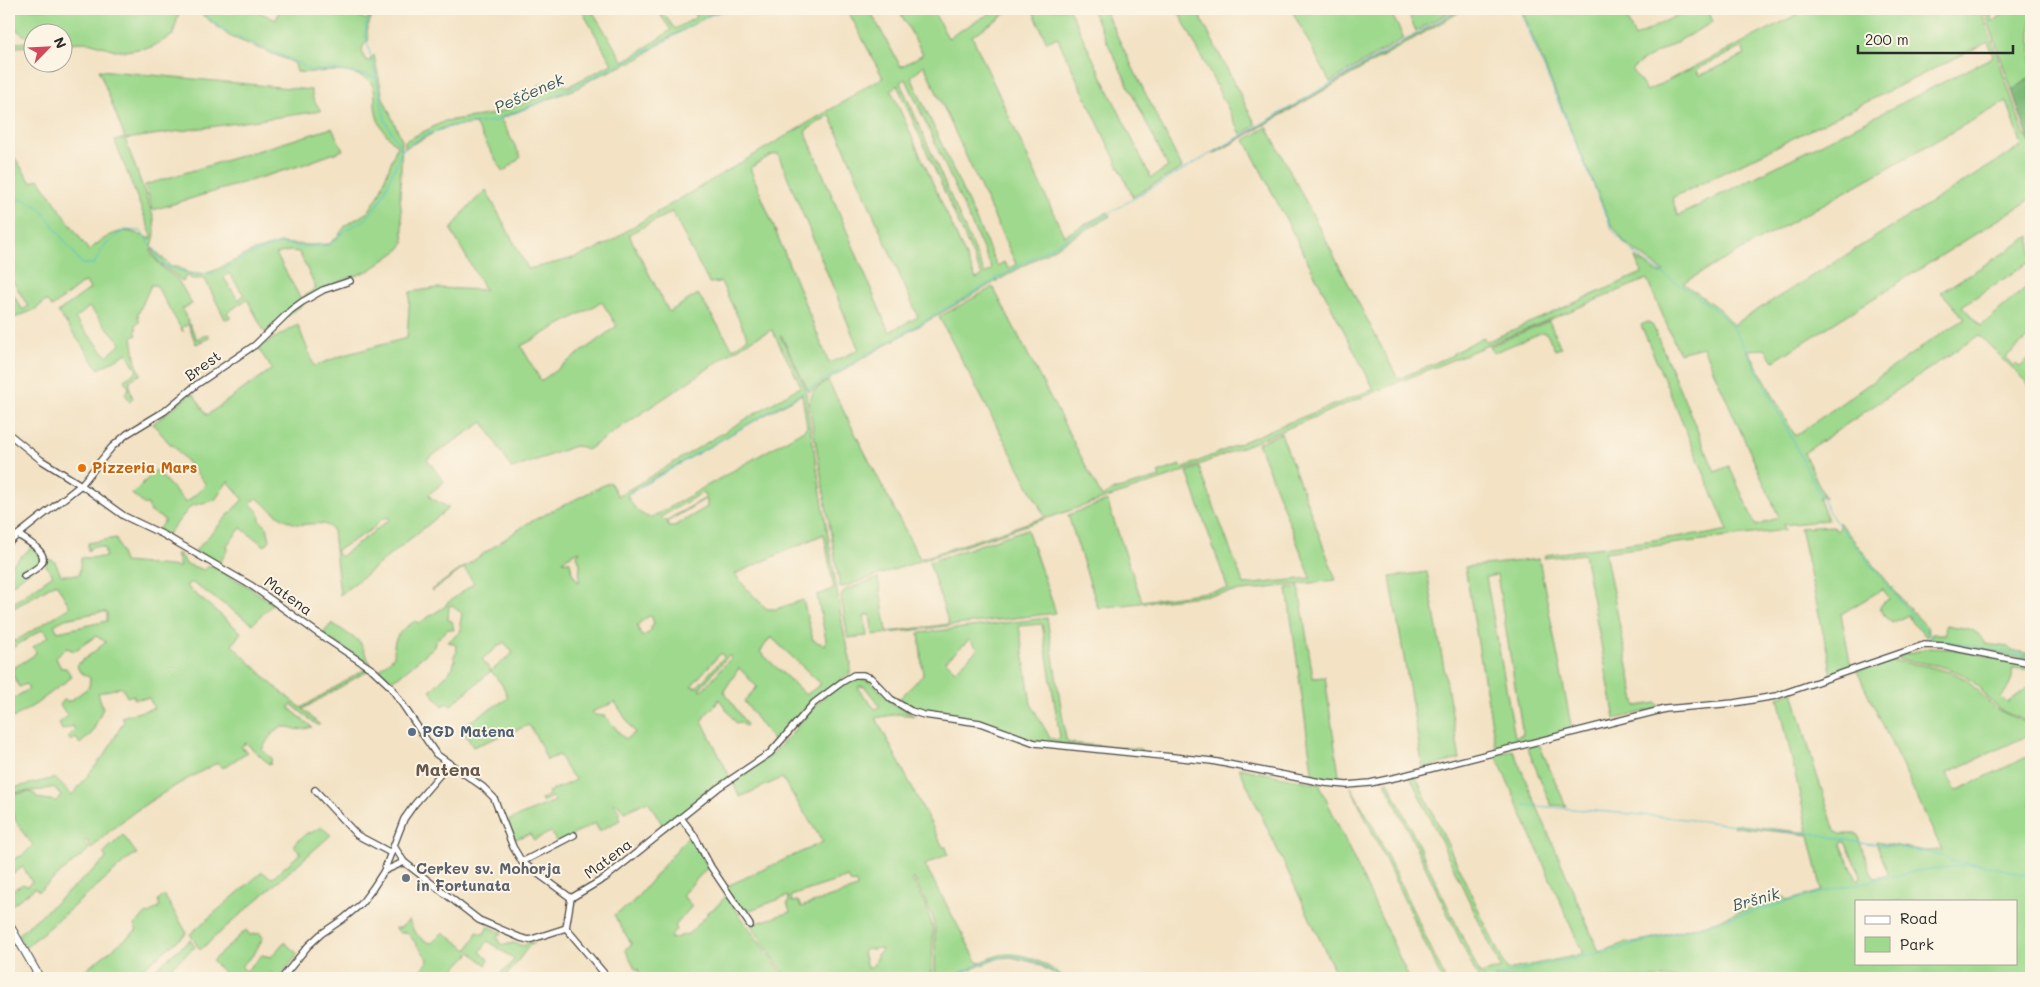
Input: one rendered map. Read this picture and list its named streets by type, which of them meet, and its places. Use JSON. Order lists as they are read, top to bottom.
{
  "streets": {
    "street": ["Brest", "Matena"]
  },
  "crossings": [
    ["Brest", "Matena"]
  ],
  "districts": ["Matena"],
  "water": ["Peščenek", "Bršnik"],
  "places": ["Pizzeria Mars", "PGD Matena", "Cerkev sv. Mohorja in Fortunata"],
  "legend": ["Road", "Park"],
  "scale_bar": "200 m",
  "north": "top right"
}
